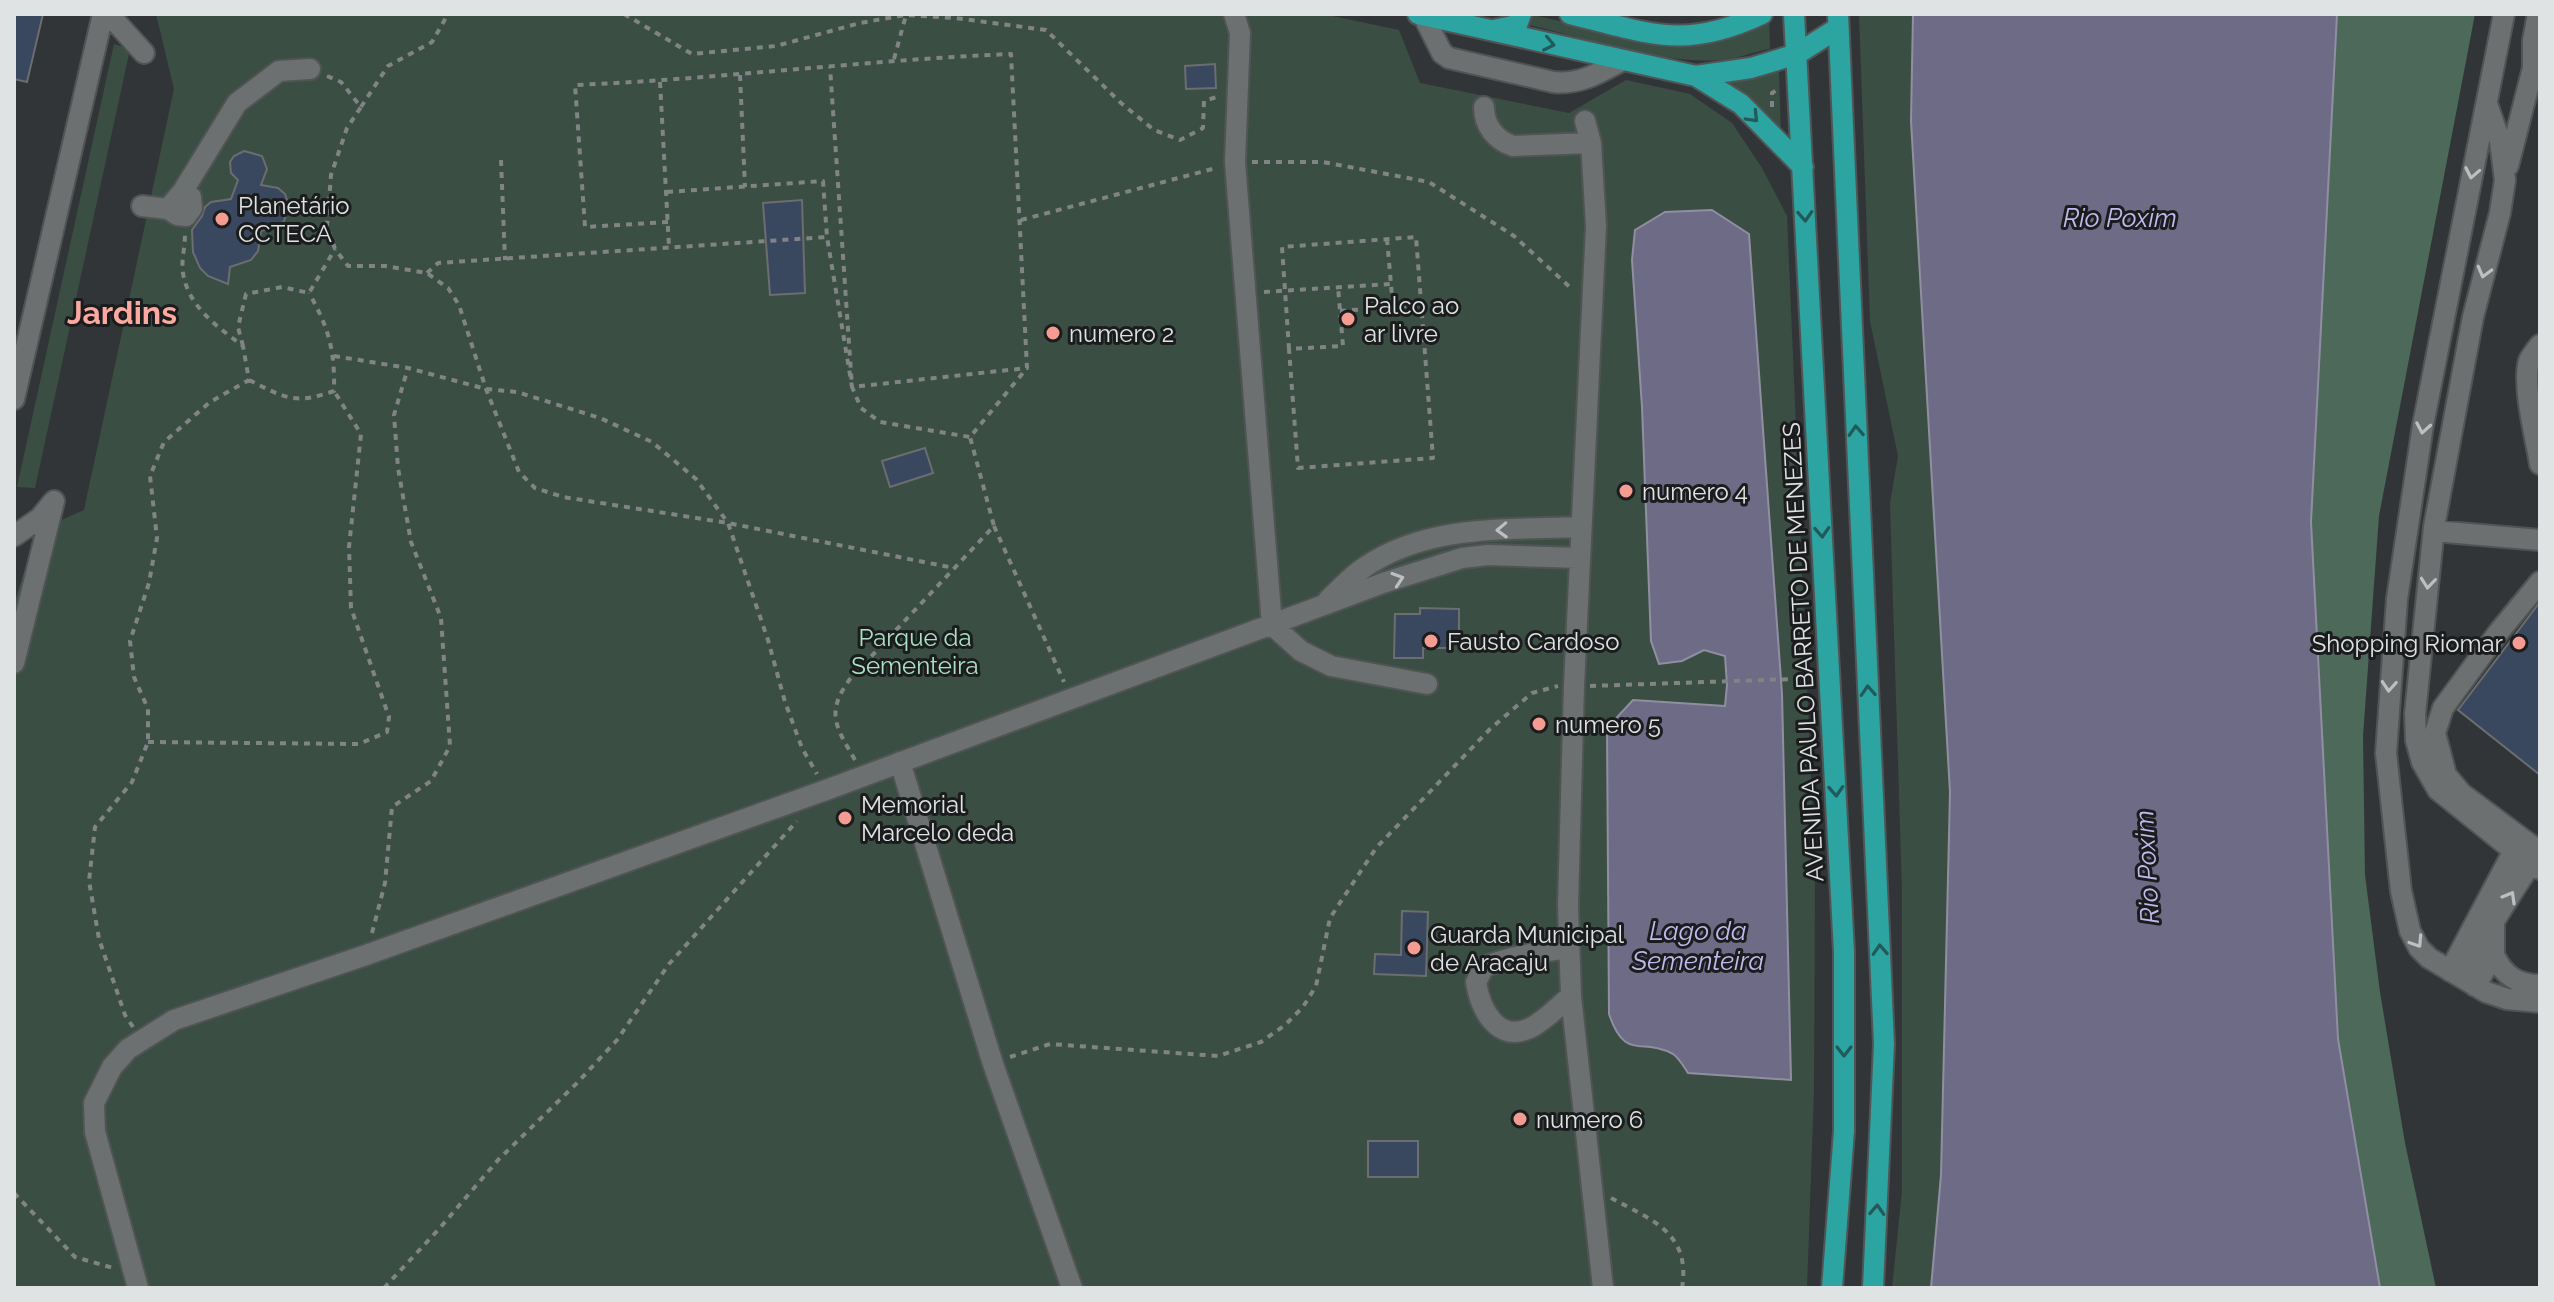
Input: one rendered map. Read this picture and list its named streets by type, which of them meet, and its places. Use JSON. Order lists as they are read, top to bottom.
{
  "streets": {
    "main road": ["AVENIDA PAULO BARRETO DE MENEZES"]
  },
  "districts": ["Jardins"],
  "water": ["Rio Poxim", "Lago da Sementeira"],
  "parks": ["Parque da Sementeira"],
  "places": [
    "Planetário CCTECA",
    "Palco ao ar livre",
    "numero 2",
    "numero 4",
    "Fausto Cardoso",
    "Shopping Riomar",
    "numero 5",
    "Memorial Marcelo deda",
    "Guarda Municipal de Aracaju",
    "numero 6"
  ]
}
